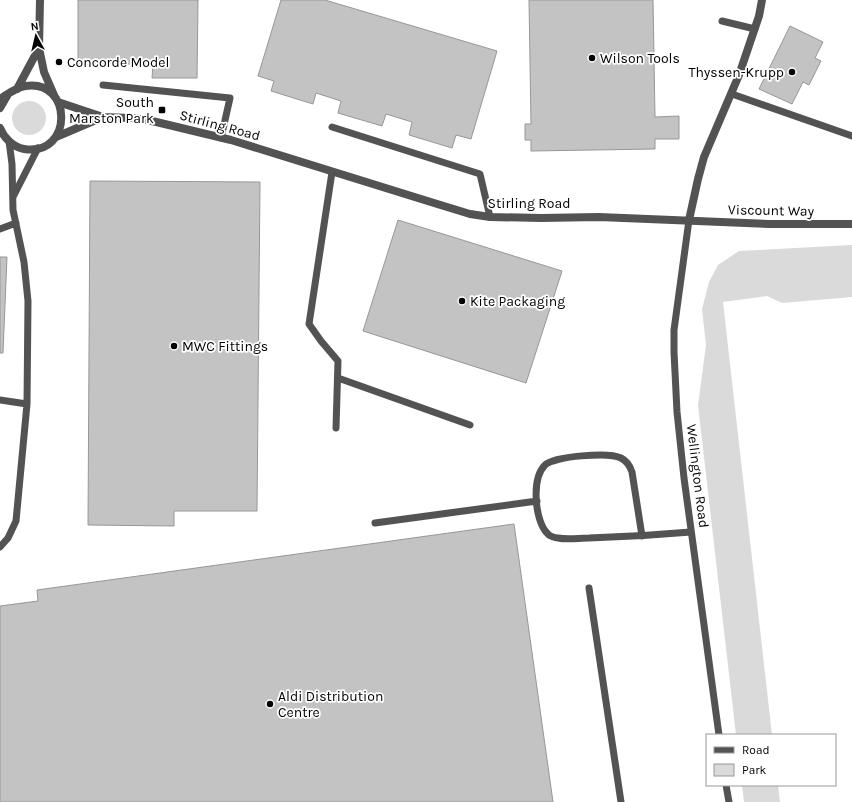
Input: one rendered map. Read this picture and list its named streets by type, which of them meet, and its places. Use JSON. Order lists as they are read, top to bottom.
{
  "streets": {
    "street": ["Stirling Road", "Viscount Way"],
    "lane": ["Wellington Road"]
  },
  "crossings": [
    ["Stirling Road", "Viscount Way"],
    ["Stirling Road", "Wellington Road"],
    ["Viscount Way", "Wellington Road"]
  ],
  "places": {
    "other": [
      "Wilson Tools",
      "Concorde Model",
      "Thyssen-Krupp",
      "Kite Packaging",
      "MWC Fittings",
      "Aldi Distribution Centre"
    ],
    "transit": ["South Marston Park"]
  },
  "legend": ["Road", "Park"],
  "north": "top"
}
